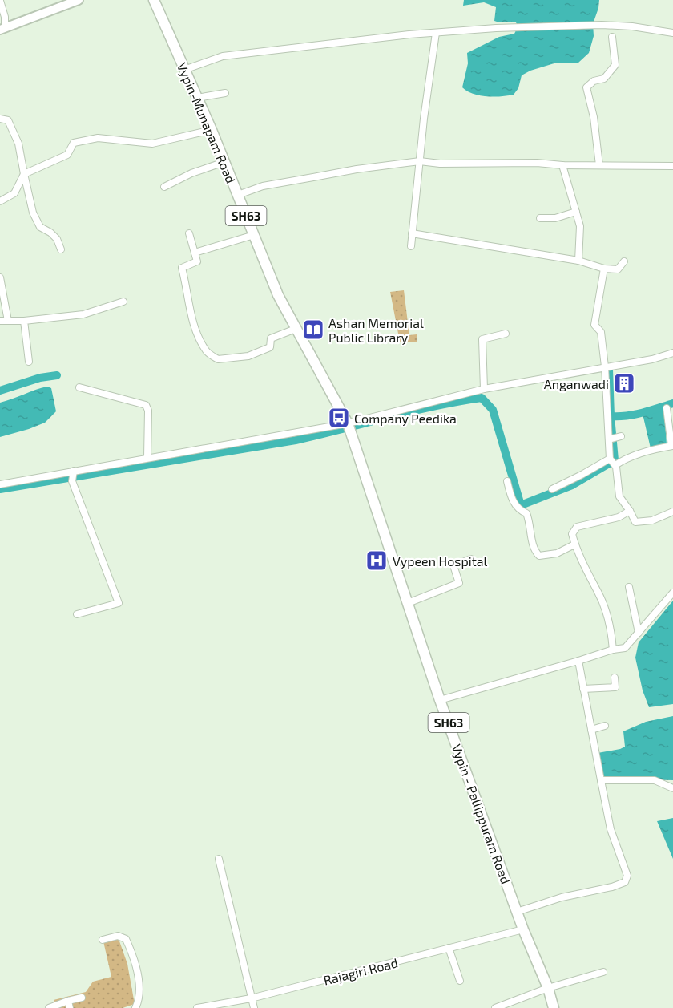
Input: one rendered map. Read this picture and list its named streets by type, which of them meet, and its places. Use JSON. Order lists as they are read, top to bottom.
{
  "streets": {
    "main road": ["Vypin-Munapam Road", "SH63", "Vypin - Pallippuram Road"],
    "street": ["Rajagiri Road"]
  },
  "crossings": [
    ["Vypin-Munapam Road", "Vypin - Pallippuram Road"],
    ["Vypin - Pallippuram Road", "Rajagiri Road"]
  ],
  "places": {
    "library": ["Ashan Memorial Public Library"],
    "building": ["Anganwadi"],
    "bus stop": ["Company Peedika"],
    "hospital": ["Vypeen Hospital"]
  }
}
